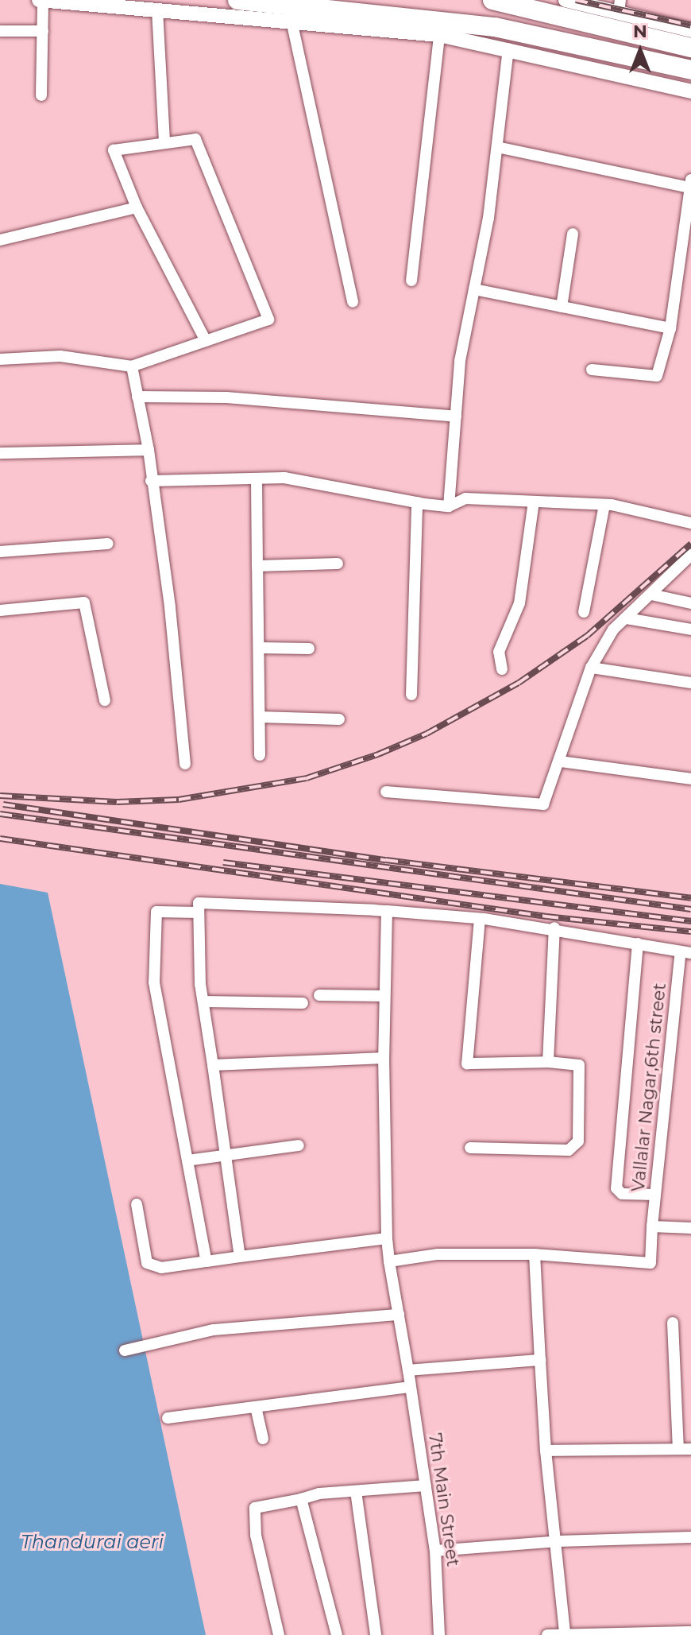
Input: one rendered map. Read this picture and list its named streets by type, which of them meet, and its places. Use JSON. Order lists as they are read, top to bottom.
{
  "streets": {
    "street": ["Vallalar Nagar,6th street", "7th Main Street"]
  },
  "water": ["Thandurai aeri"],
  "north": "top"
}
